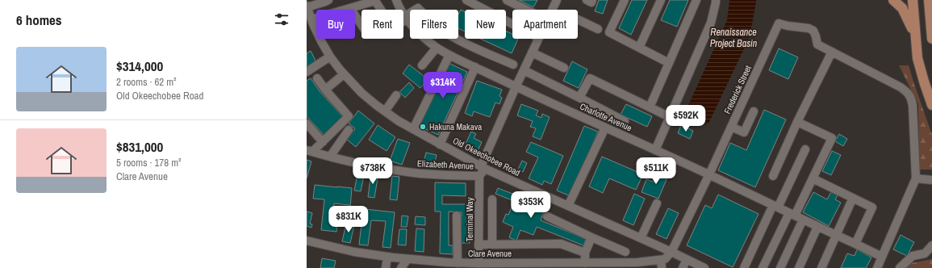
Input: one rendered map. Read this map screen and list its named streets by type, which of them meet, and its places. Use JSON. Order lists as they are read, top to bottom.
{
  "streets": {
    "street": [
      "Frederick Street",
      "Charlotte Avenue",
      "Old Okeechobee Road",
      "Elizabeth Avenue",
      "Terminal Way",
      "Clare Avenue"
    ]
  },
  "crossings": [
    ["Frederick Street", "Charlotte Avenue"],
    ["Frederick Street", "Old Okeechobee Road"],
    ["Frederick Street", "Clare Avenue"],
    ["Charlotte Avenue", "Elizabeth Avenue"],
    ["Old Okeechobee Road", "Elizabeth Avenue"],
    ["Old Okeechobee Road", "Clare Avenue"],
    ["Elizabeth Avenue", "Terminal Way"],
    ["Terminal Way", "Clare Avenue"]
  ],
  "water": ["Renaissance Project Basin"],
  "places": ["Hakuna Makava"],
  "page": {
    "heading": "6 homes",
    "chip": [
      "Buy",
      "Rent",
      "Filters",
      "New",
      "Apartment"
    ],
    "list": [
      {
        "name": "$314,000",
        "note": "2 rooms · 62 m² · Old Okeechobee Road"
      },
      {
        "name": "$831,000",
        "note": "5 rooms · 178 m² · Clare Avenue"
      }
    ],
    "price": [
      "$314K",
      "$592K",
      "$738K",
      "$511K",
      "$353K",
      "$831K"
    ]
  }
}
